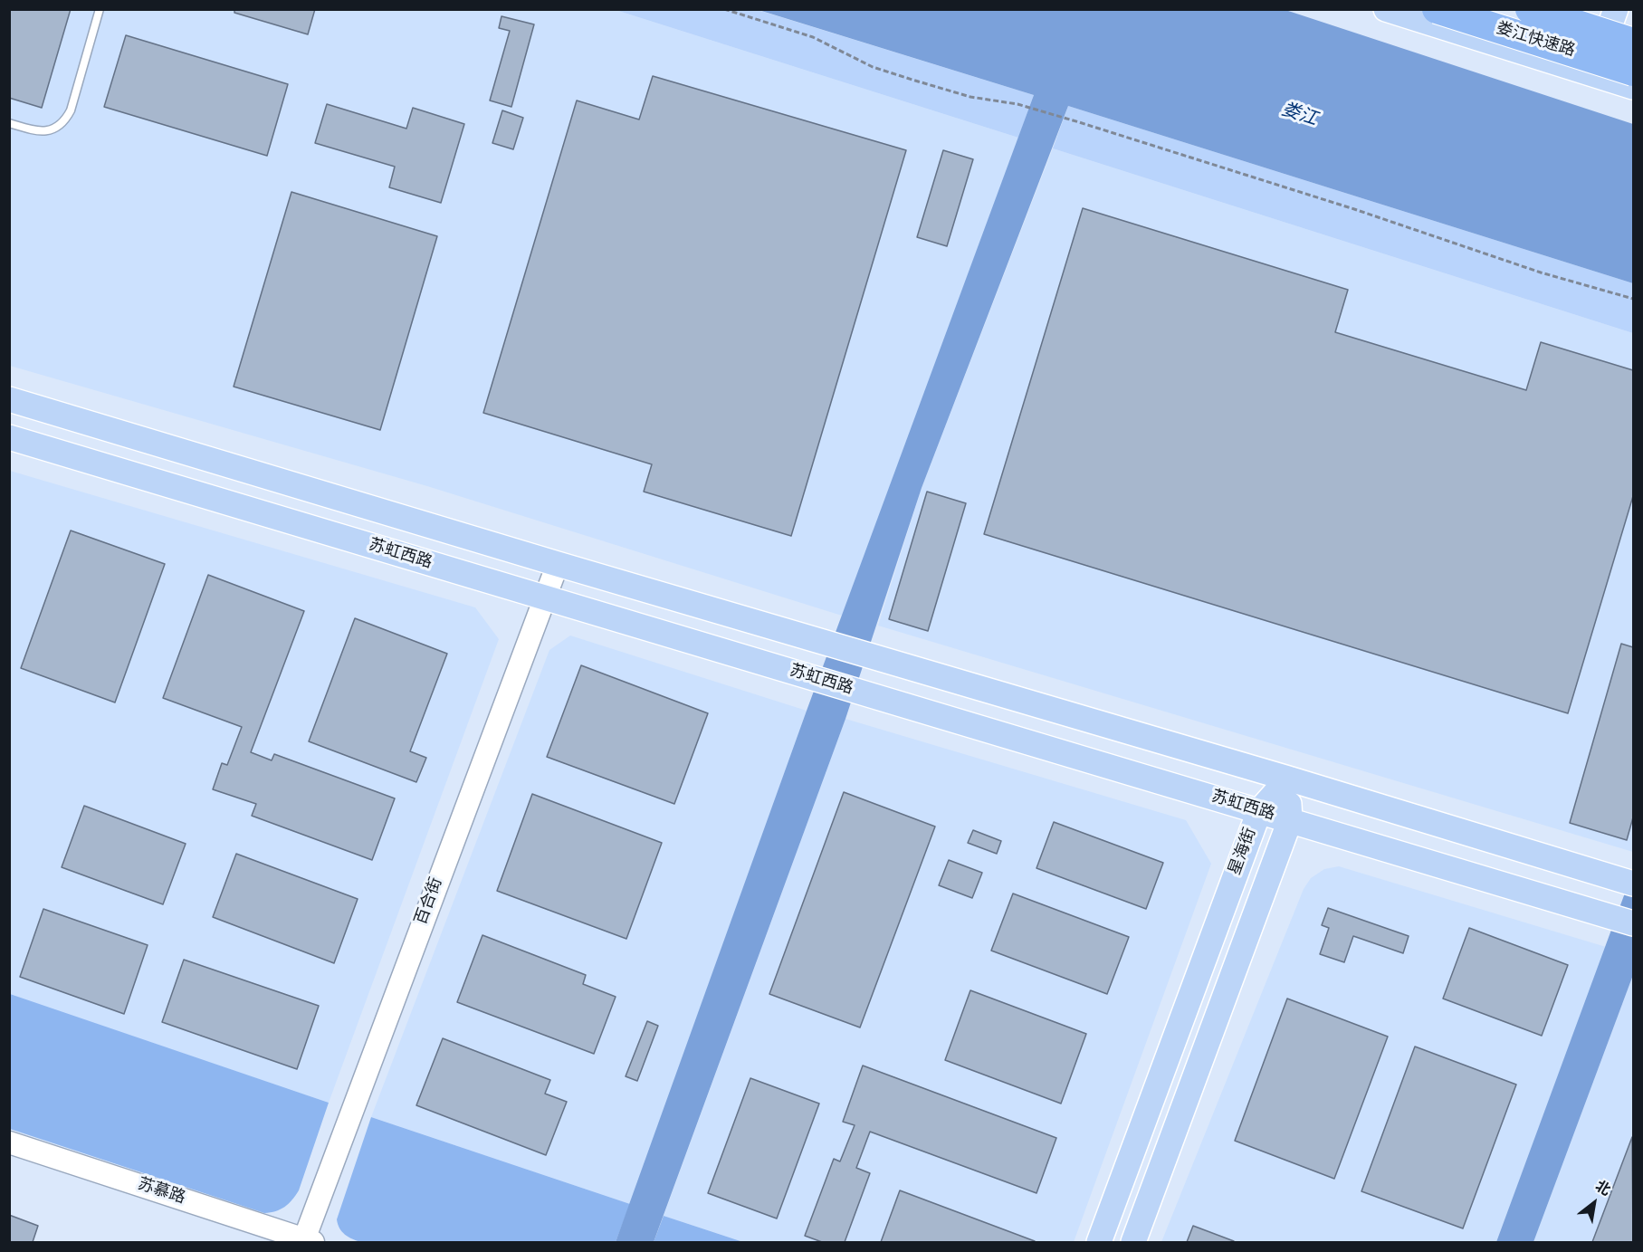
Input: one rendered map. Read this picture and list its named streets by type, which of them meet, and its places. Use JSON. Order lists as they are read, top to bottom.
{
  "streets": {
    "highway": ["娄江快速路"],
    "main road": ["苏虹西路", "星海街"],
    "street": ["百合街", "苏慕路"]
  },
  "crossings": [
    ["苏虹西路", "星海街"],
    ["苏虹西路", "百合街"],
    ["百合街", "苏慕路"]
  ],
  "water": ["娄江"],
  "north": "top right"
}
